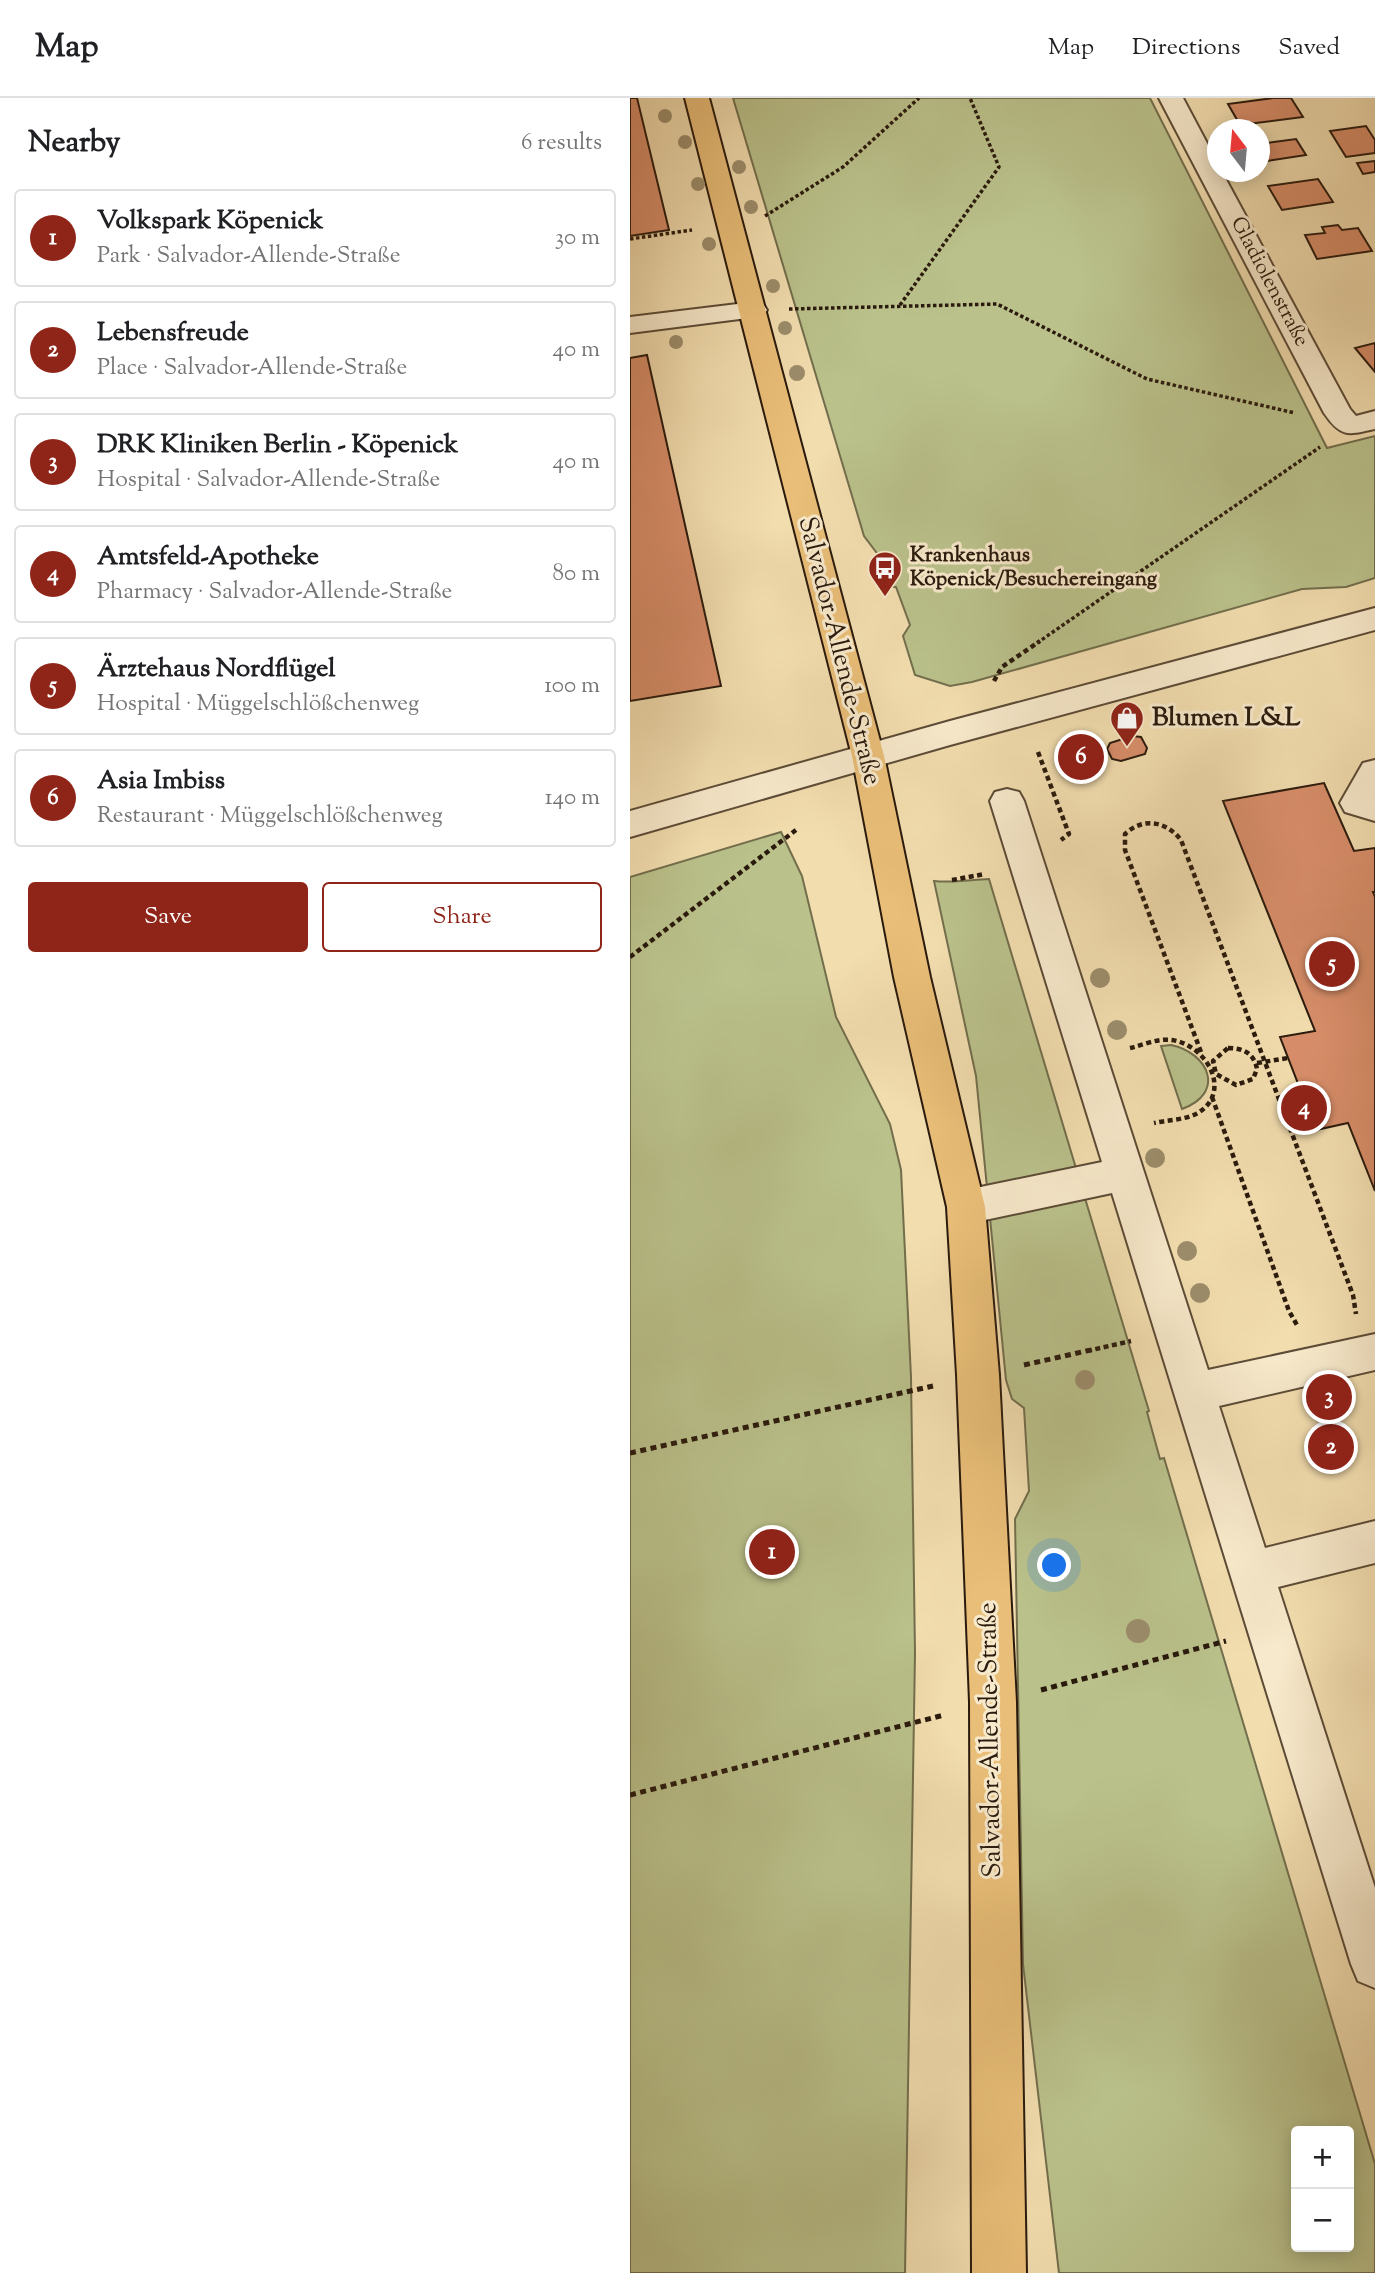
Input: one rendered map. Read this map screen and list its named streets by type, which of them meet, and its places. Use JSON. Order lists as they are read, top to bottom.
{
  "streets": {
    "main road": ["Salvador-Allende-Straße"],
    "street": ["Gladiolenstraße"]
  },
  "places": {
    "bus stop": ["Krankenhaus Köpenick/Besuchereingang"],
    "shop": ["Blumen L&L"]
  },
  "north": "top",
  "page": {
    "header": "Map",
    "nav": ["Map", "Directions", "Saved"],
    "heading": ["Nearby", "6 results"],
    "list": [
      {
        "mark": "1",
        "name": "Volkspark Köpenick",
        "note": "Park · Salvador-Allende-Straße",
        "value": "30 m"
      },
      {
        "mark": "2",
        "name": "Lebensfreude",
        "note": "Place · Salvador-Allende-Straße",
        "value": "40 m"
      },
      {
        "mark": "3",
        "name": "DRK Kliniken Berlin - Köpenick",
        "note": "Hospital · Salvador-Allende-Straße",
        "value": "40 m"
      },
      {
        "mark": "4",
        "name": "Amtsfeld-Apotheke",
        "note": "Pharmacy · Salvador-Allende-Straße",
        "value": "80 m"
      },
      {
        "mark": "5",
        "name": "Ärztehaus Nordflügel",
        "note": "Hospital · Müggelschlößchenweg",
        "value": "100 m"
      },
      {
        "mark": "6",
        "name": "Asia Imbiss",
        "note": "Restaurant · Müggelschlößchenweg",
        "value": "140 m"
      }
    ],
    "pins": [
      "6",
      "5",
      "4",
      "3",
      "2",
      "1"
    ],
    "buttons": ["Save", "Share"],
    "map_buttons": ["+", "−"]
  }
}
